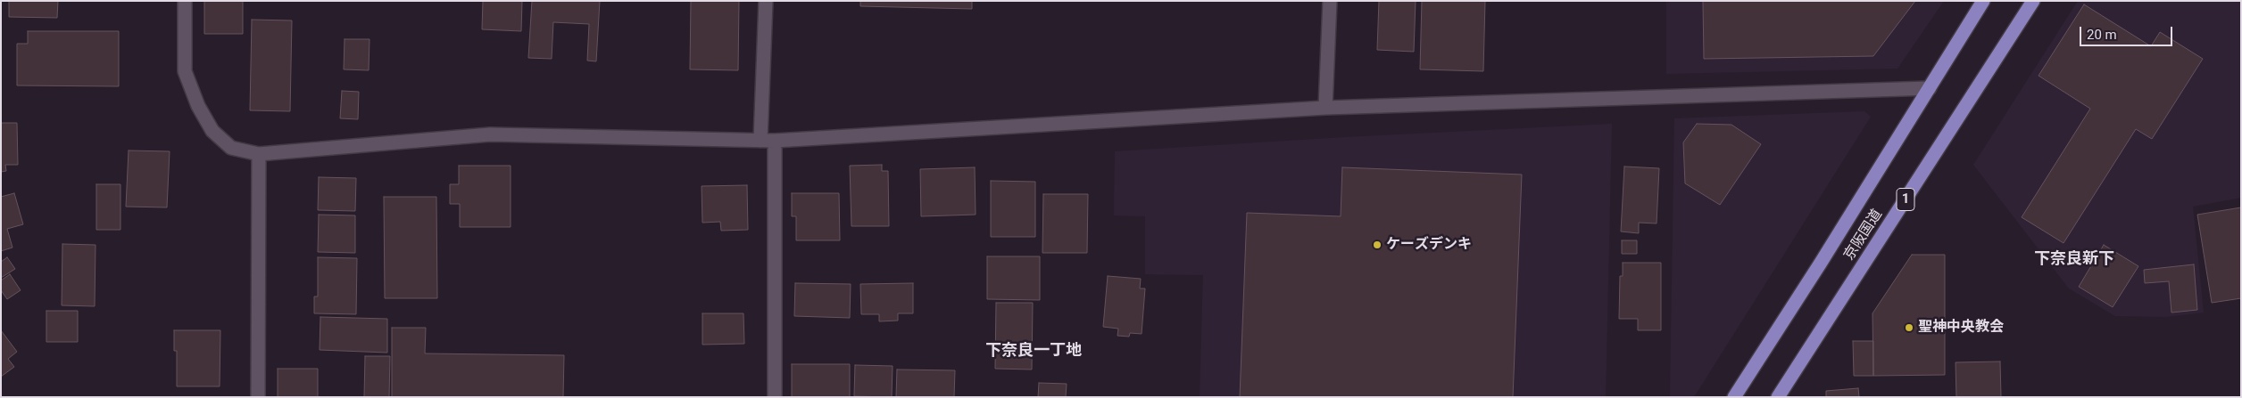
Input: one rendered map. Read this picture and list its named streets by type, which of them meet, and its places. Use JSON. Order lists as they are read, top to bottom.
{
  "streets": {
    "highway": ["1", "京阪国道"]
  },
  "districts": ["下奈良新下", "下奈良一丁地"],
  "places": ["ケーズデンキ", "聖神中央教会"],
  "scale_bar": "20 m"
}
